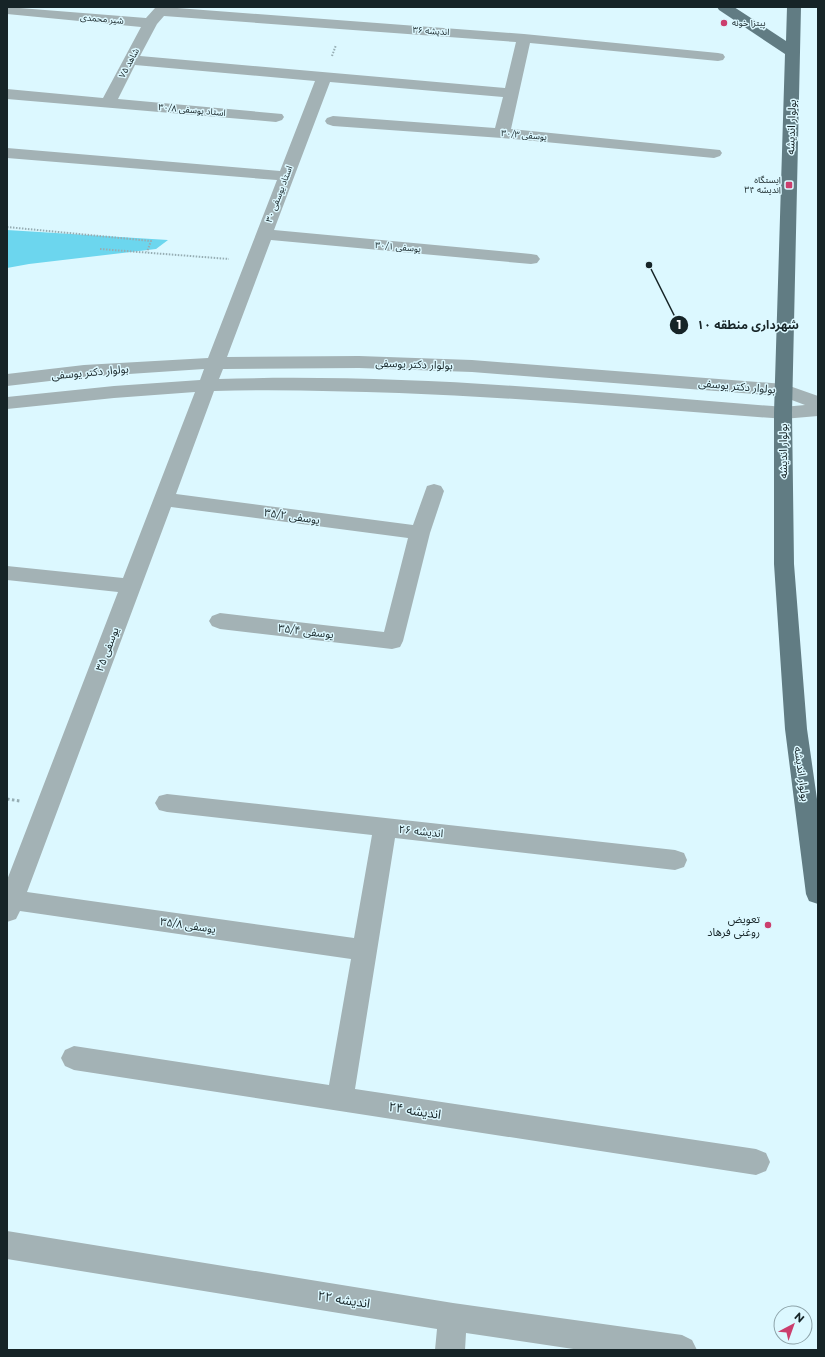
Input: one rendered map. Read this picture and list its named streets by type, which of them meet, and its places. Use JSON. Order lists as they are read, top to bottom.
{
  "streets": {
    "main road": ["بولوار اندیشه"],
    "street": [
      "شیر محمدی",
      "اندیشه ۳۶",
      "شاهد ۷۵",
      "استاد یوسفی ۳۰/۸",
      "یوسفی ۳۰/۳",
      "استاد یوسفی ۳۰",
      "یوسفی ۳۰/۱",
      "بولوار دکتر یوسفی",
      "یوسفی ۳۵/۲",
      "یوسفی ۳۵/۴",
      "یوسفی ۳۵",
      "اندیشه ۲۶",
      "یوسفی ۳۵/۸",
      "اندیشه ۲۴",
      "اندیشه ۲۲"
    ]
  },
  "crossings": [
    ["شیر محمدی", "اندیشه ۳۶"],
    ["شیر محمدی", "شاهد ۷۵"],
    ["اندیشه ۳۶", "شاهد ۷۵"],
    ["شاهد ۷۵", "استاد یوسفی ۳۰/۸"],
    ["بولوار اندیشه", "بولوار دکتر یوسفی"],
    ["استاد یوسفی ۳۰", "یوسفی ۳۰/۱"],
    ["استاد یوسفی ۳۰", "بولوار دکتر یوسفی"],
    ["استاد یوسفی ۳۰", "یوسفی ۳۵"],
    ["بولوار دکتر یوسفی", "یوسفی ۳۵"],
    ["یوسفی ۳۵/۲", "یوسفی ۳۵/۴"],
    ["یوسفی ۳۵/۲", "یوسفی ۳۵"],
    ["یوسفی ۳۵", "یوسفی ۳۵/۸"]
  ],
  "places": {
    "other": ["پیتزا خونه", "شهرداری منطقه ۱۰", "تعویض روغنی فرهاد"],
    "transit": ["ایستگاه اندیشه ۳۴"]
  },
  "north": "top right"
}
